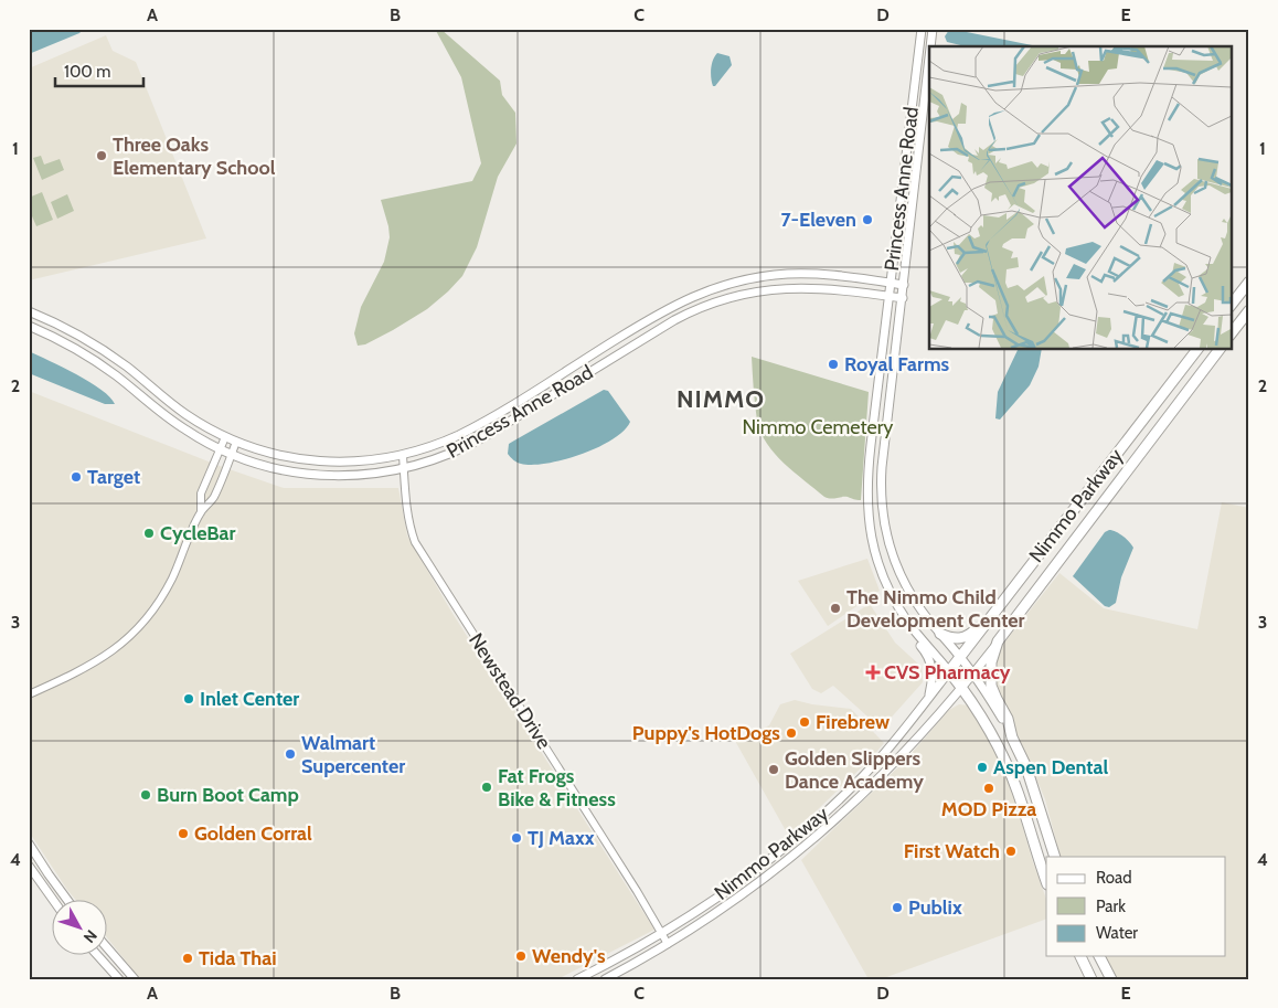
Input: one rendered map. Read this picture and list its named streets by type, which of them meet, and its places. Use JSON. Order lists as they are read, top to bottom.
{
  "streets": {
    "highway": ["Nimmo Parkway"],
    "main road": ["Princess Anne Road"],
    "street": ["Newstead Drive"]
  },
  "crossings": [
    ["Princess Anne Road", "Newstead Drive"],
    ["Nimmo Parkway", "Newstead Drive"]
  ],
  "districts": ["NIMMO"],
  "parks": ["Nimmo Cemetery"],
  "places": {
    "other": [
      "Three Oaks Elementary School",
      "7-Eleven",
      "Royal Farms",
      "Target",
      "CycleBar",
      "The Nimmo Child Development Center",
      "Inlet Center",
      "Firebrew",
      "Puppy's HotDogs",
      "Walmart Supercenter",
      "Aspen Dental",
      "Golden Slippers Dance Academy",
      "Fat Frogs Bike & Fitness",
      "MOD Pizza",
      "Burn Boot Camp",
      "Golden Corral",
      "TJ Maxx",
      "First Watch",
      "Publix",
      "Wendy's",
      "Tida Thai"
    ],
    "health": ["CVS Pharmacy"]
  },
  "legend": ["Road", "Park", "Water"],
  "scale_bar": "100 m",
  "north": "bottom right",
  "grid": {
    "columns": [
      "A",
      "B",
      "C",
      "D",
      "E"
    ],
    "rows": [
      "1",
      "2",
      "3",
      "4"
    ]
  }
}
